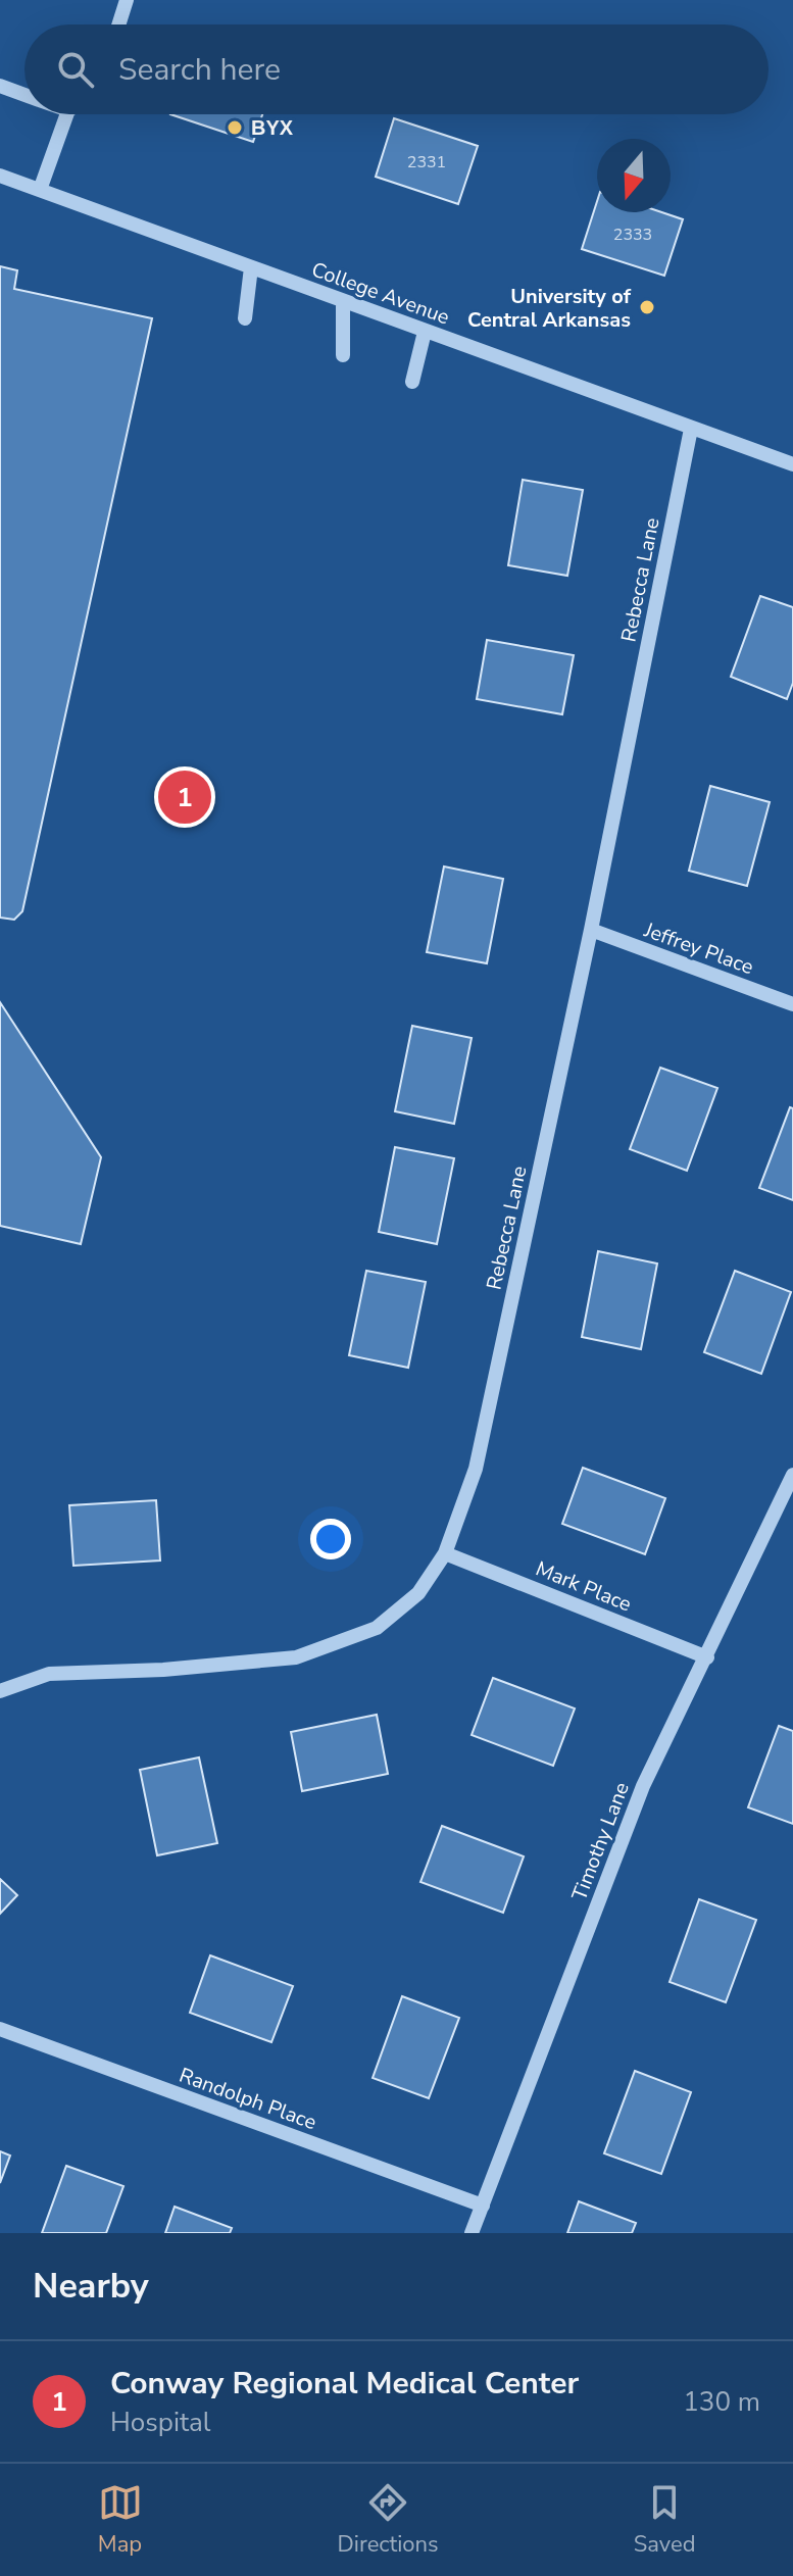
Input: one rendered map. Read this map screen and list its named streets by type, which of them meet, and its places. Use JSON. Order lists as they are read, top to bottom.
{
  "streets": {
    "street": [
      "College Avenue",
      "Rebecca Lane",
      "Jeffrey Place",
      "Mark Place",
      "Timothy Lane",
      "Randolph Place"
    ]
  },
  "crossings": [
    ["College Avenue", "Rebecca Lane"],
    ["Rebecca Lane", "Jeffrey Place"],
    ["Rebecca Lane", "Mark Place"],
    ["Mark Place", "Timothy Lane"],
    ["Timothy Lane", "Randolph Place"]
  ],
  "places": ["ΒΥΧ", "University of Central Arkansas"],
  "house_numbers": ["2331", "2333"],
  "north": "bottom",
  "page": {
    "search": "Search here",
    "pins": "1",
    "heading": "Nearby",
    "list": [
      {
        "mark": "1",
        "name": "Conway Regional Medical Center",
        "note": "Hospital",
        "value": "130 m"
      }
    ],
    "nav": ["Map", "Directions", "Saved"]
  }
}
